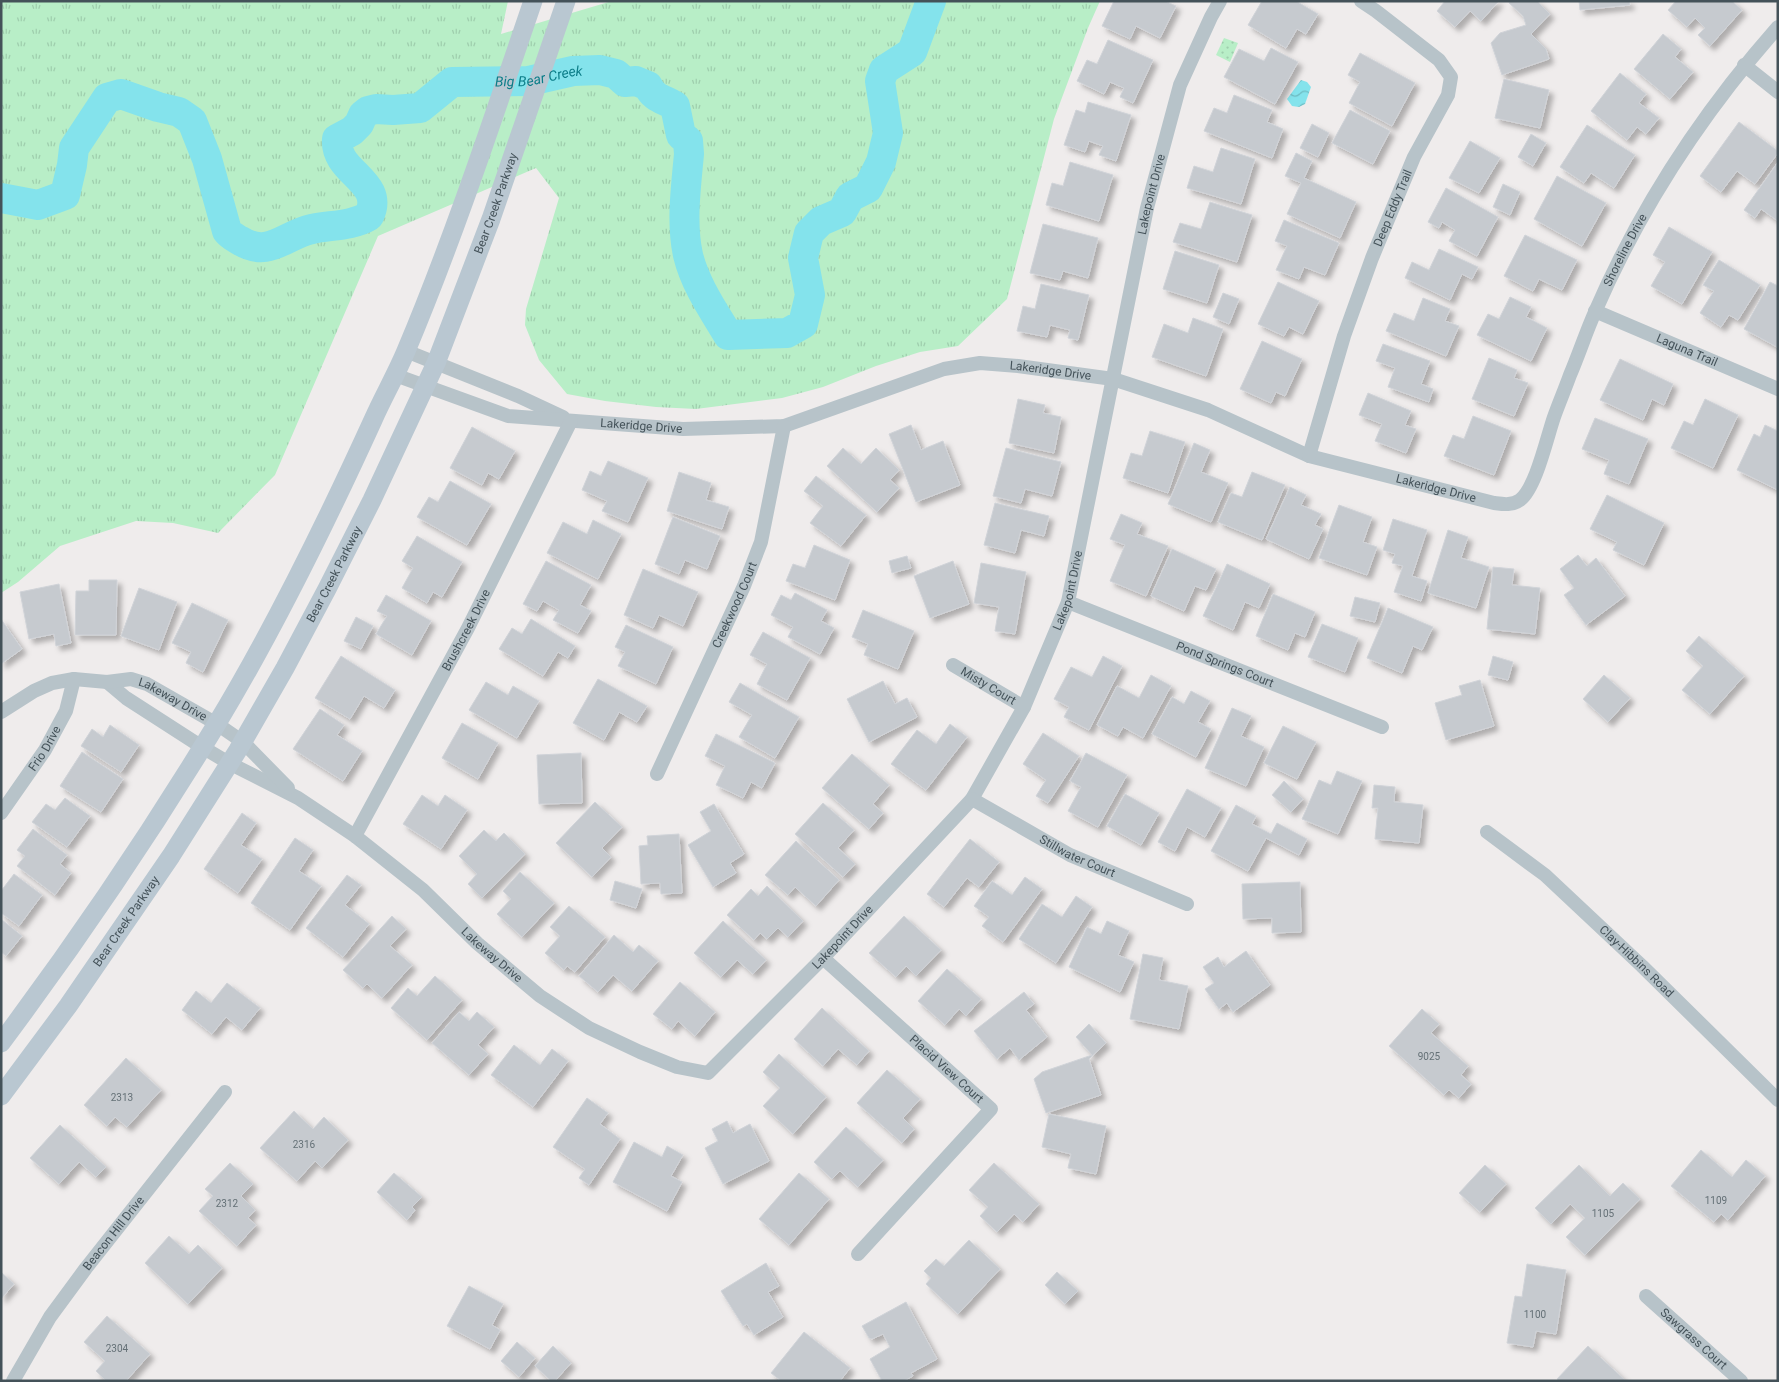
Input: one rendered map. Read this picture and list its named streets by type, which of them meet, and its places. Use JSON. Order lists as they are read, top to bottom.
{
  "streets": {
    "main road": ["Bear Creek Parkway"],
    "street": [
      "Lakepoint Drive",
      "Deep Eddy Trail",
      "Shoreline Drive",
      "Laguna Trail",
      "Lakeridge Drive",
      "Creekwood Court",
      "Brushcreek Drive",
      "Pond Springs Court",
      "Misty Court",
      "Lakeway Drive",
      "Frio Drive",
      "Stillwater Court",
      "Clay-Hibbins Road",
      "Placid View Court",
      "Beacon Hill Drive",
      "Sawgrass Court"
    ]
  },
  "crossings": [
    ["Lakepoint Drive", "Lakeridge Drive"],
    ["Lakepoint Drive", "Pond Springs Court"],
    ["Lakepoint Drive", "Misty Court"],
    ["Lakepoint Drive", "Lakeway Drive"],
    ["Lakepoint Drive", "Stillwater Court"],
    ["Lakepoint Drive", "Placid View Court"],
    ["Bear Creek Parkway", "Lakeridge Drive"],
    ["Bear Creek Parkway", "Lakeway Drive"],
    ["Deep Eddy Trail", "Lakeridge Drive"],
    ["Shoreline Drive", "Laguna Trail"],
    ["Shoreline Drive", "Lakeridge Drive"],
    ["Lakeridge Drive", "Creekwood Court"],
    ["Lakeridge Drive", "Brushcreek Drive"],
    ["Brushcreek Drive", "Lakeway Drive"],
    ["Lakeway Drive", "Frio Drive"]
  ],
  "water": ["Big Bear Creek"],
  "house_numbers": [
    "9025",
    "2313",
    "2316",
    "1109",
    "2312",
    "1105",
    "1100",
    "2304"
  ]
}
